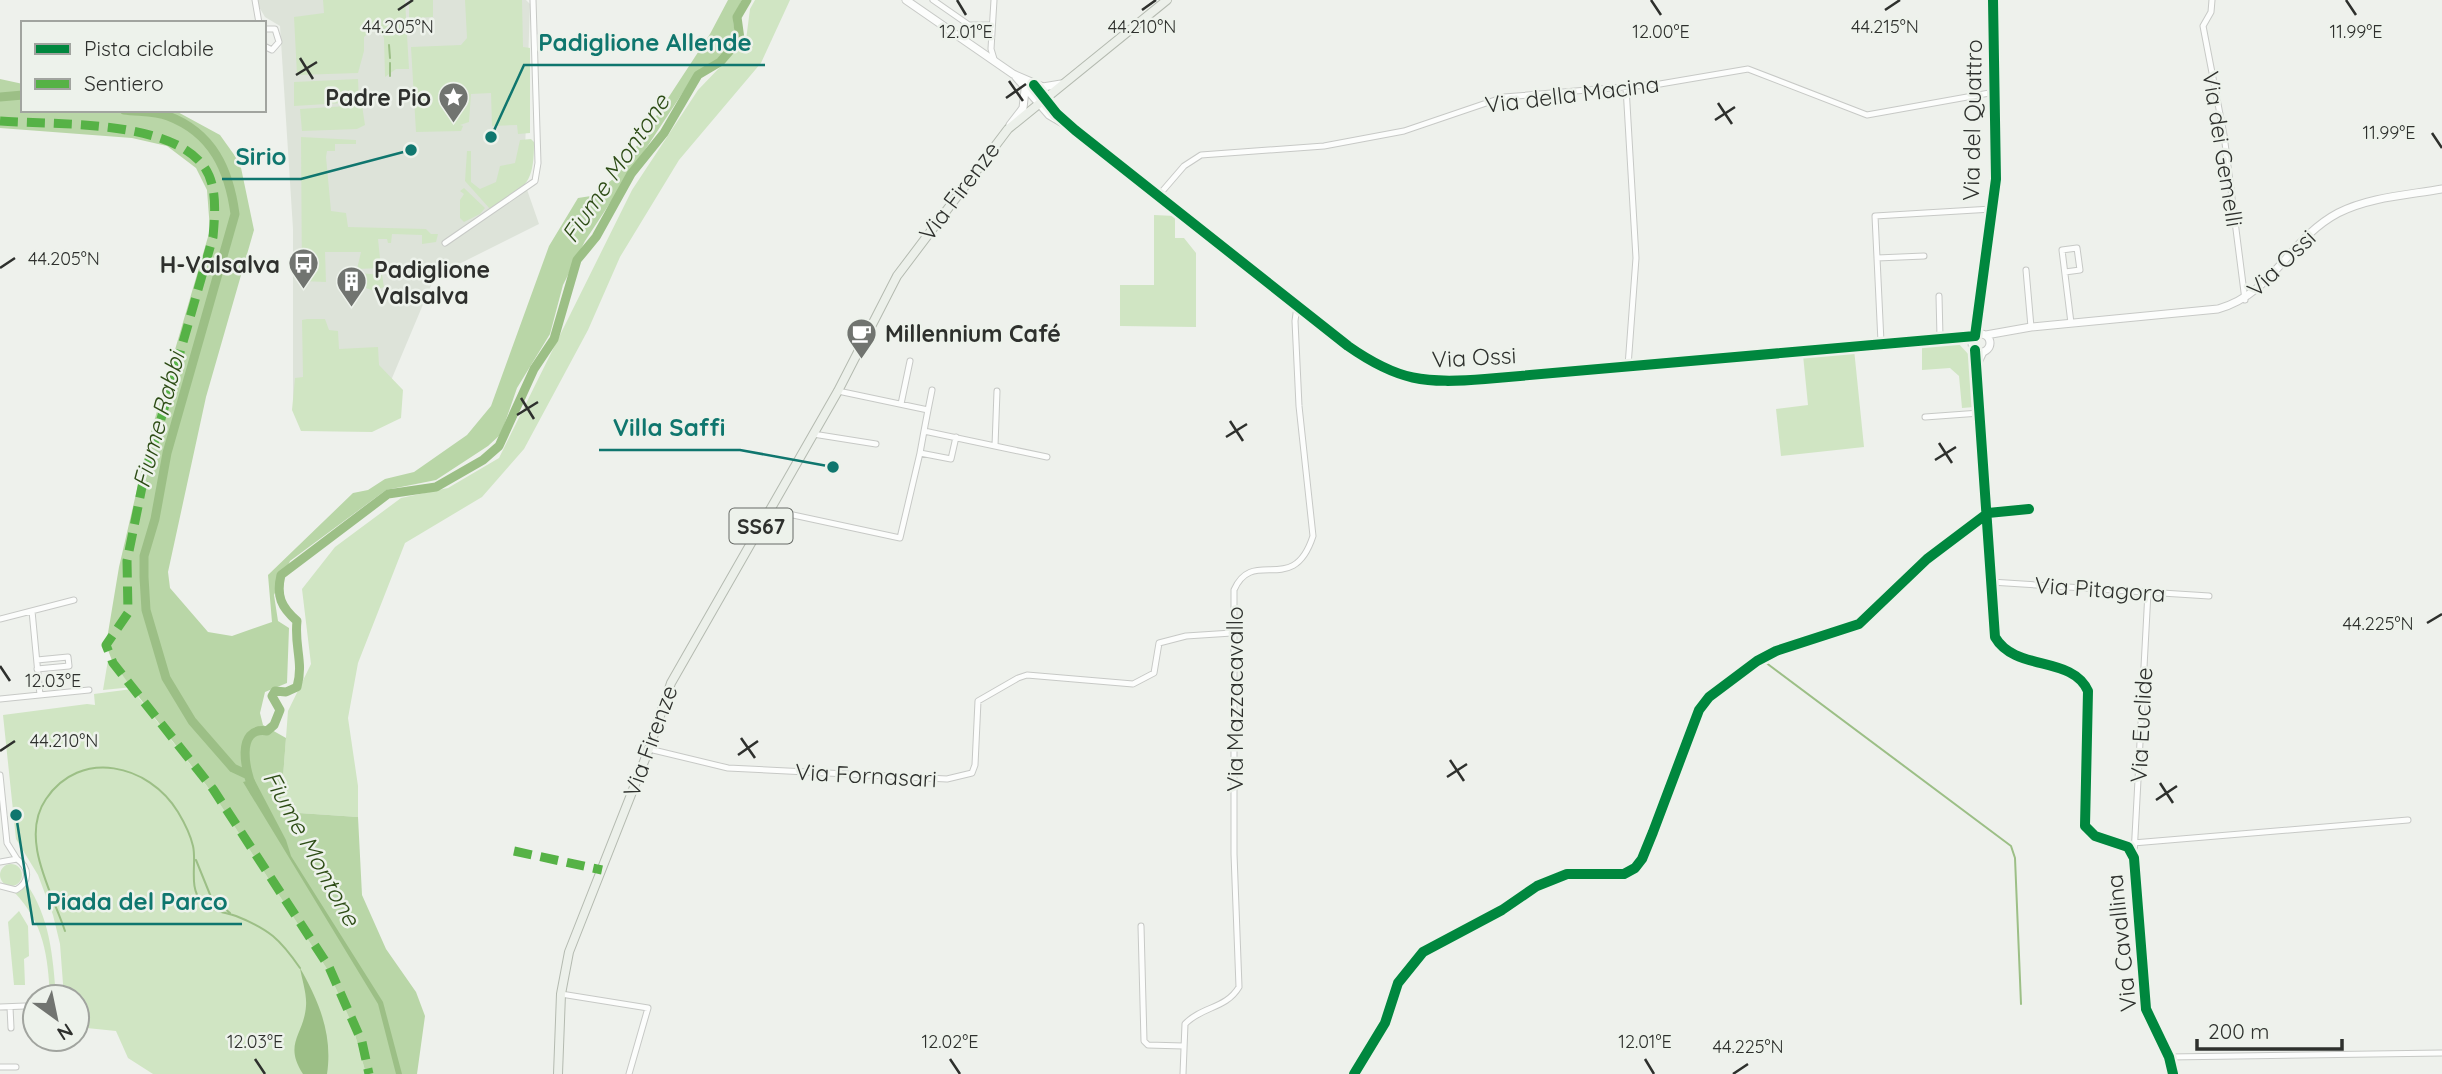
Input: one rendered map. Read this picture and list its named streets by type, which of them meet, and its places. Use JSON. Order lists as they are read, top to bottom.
{
  "streets": {
    "main road": ["Via Firenze", "SS67"],
    "street": [
      "Via della Macina",
      "Via del Quattro",
      "Via dei Gemelli",
      "Via Ossi",
      "Via Pitagora",
      "Via Mazzacavallo",
      "Via Euclide",
      "Via Fornasari",
      "Via Cavallina"
    ]
  },
  "crossings": [
    ["Via della Macina", "Via del Quattro"],
    ["Via della Macina", "Via Ossi"],
    ["Via del Quattro", "Via Ossi"],
    ["Via dei Gemelli", "Via Ossi"],
    ["Via Firenze", "Via Ossi"],
    ["Via Firenze", "Via Fornasari"],
    ["Via Ossi", "Via Mazzacavallo"],
    ["Via Ossi", "Via Cavallina"],
    ["Via Pitagora", "Via Euclide"],
    ["Via Pitagora", "Via Cavallina"],
    ["Via Mazzacavallo", "Via Fornasari"],
    ["Via Euclide", "Via Cavallina"]
  ],
  "water": ["Fiume Montone", "Fiume Rabbi"],
  "places": {
    "place": ["Padre Pio"],
    "other": [
      "Padiglione Allende",
      "Sirio",
      "Villa Saffi",
      "Piada del Parco"
    ],
    "bus stop": ["H-Valsalva"],
    "building": ["Padiglione Valsalva"],
    "cafe": ["Millennium Café"]
  },
  "legend": ["Pista ciclabile", "Sentiero"],
  "scale_bar": "200 m",
  "north": "bottom right",
  "coordinates": [
    "44.210°N",
    "44.205°N",
    "44.215°N",
    "12.01°E",
    "12.00°E",
    "11.99°E",
    "44.225°N",
    "12.03°E",
    "12.02°E"
  ]
}
